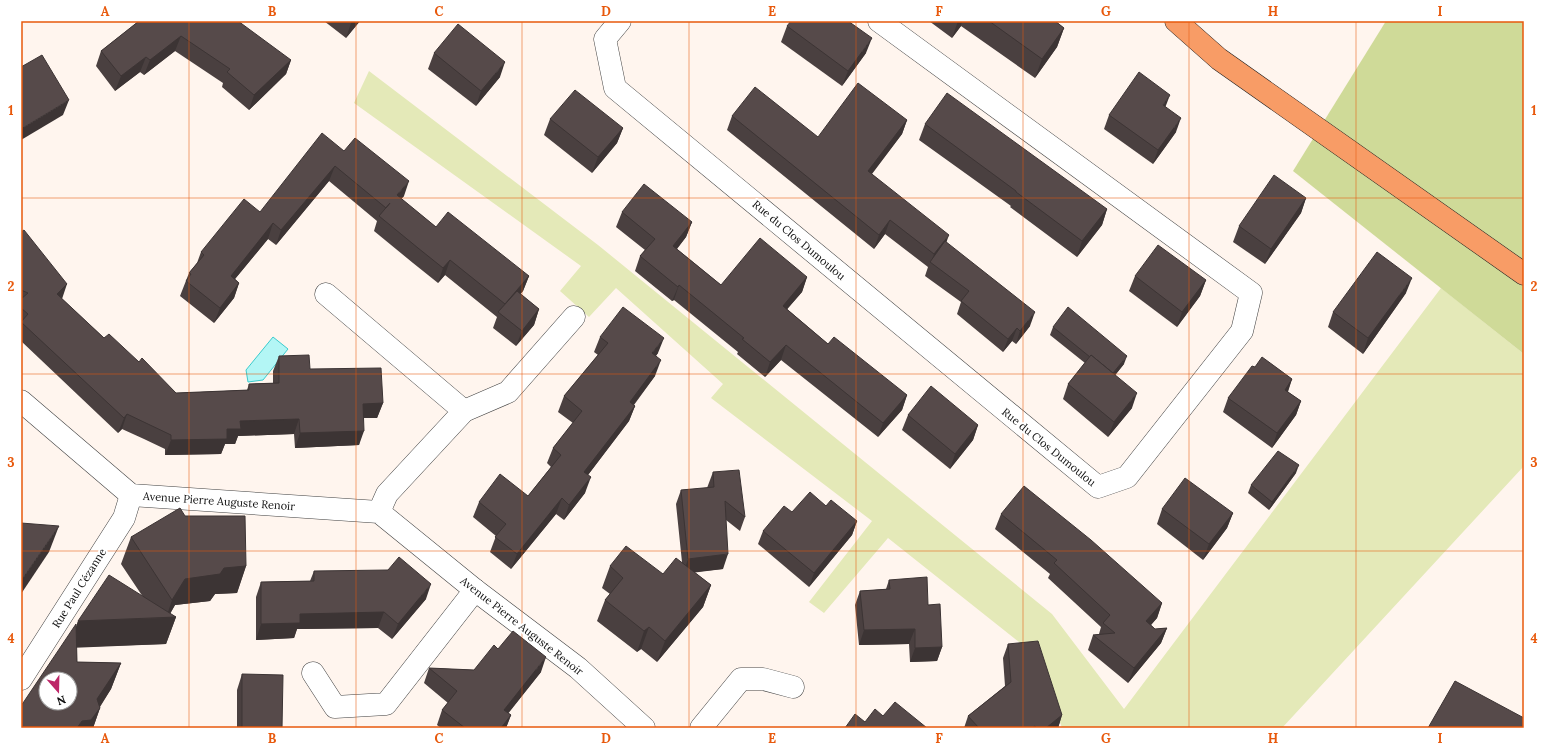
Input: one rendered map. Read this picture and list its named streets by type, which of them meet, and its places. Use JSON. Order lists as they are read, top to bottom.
{
  "streets": {
    "street": ["Rue du Clos Dumoulou", "Avenue Pierre Auguste Renoir", "Rue Paul Cézanne"]
  },
  "crossings": [
    ["Avenue Pierre Auguste Renoir", "Rue Paul Cézanne"]
  ],
  "north": "bottom",
  "grid": {
    "columns": [
      "A",
      "B",
      "C",
      "D",
      "E",
      "F",
      "G",
      "H",
      "I"
    ],
    "rows": [
      "1",
      "2",
      "3",
      "4"
    ]
  }
}
